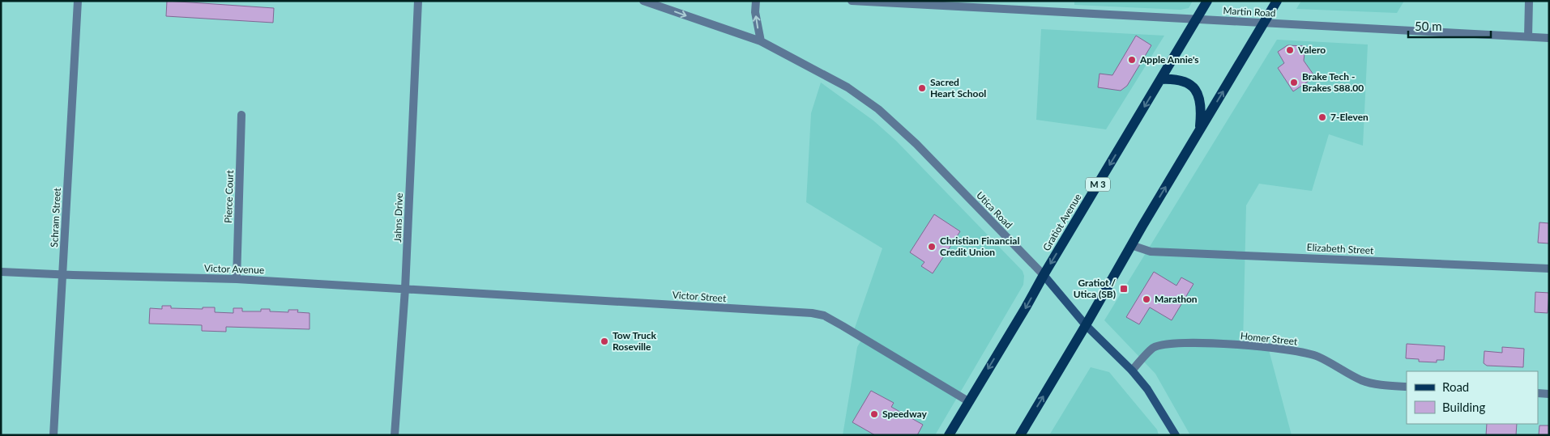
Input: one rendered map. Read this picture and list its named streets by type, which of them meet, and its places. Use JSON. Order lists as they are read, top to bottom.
{
  "streets": {
    "main road": ["M 3", "Utica Road", "Gratiot Avenue"],
    "street": [
      "Martin Road",
      "Pierce Court",
      "Schram Street",
      "Jahns Drive",
      "Elizabeth Street",
      "Victor Avenue",
      "Victor Street",
      "Homer Street"
    ]
  },
  "crossings": [
    ["Martin Road", "Gratiot Avenue"],
    ["Pierce Court", "Victor Avenue"],
    ["Utica Road", "Gratiot Avenue"],
    ["Utica Road", "Homer Street"],
    ["Schram Street", "Victor Avenue"],
    ["Jahns Drive", "Victor Avenue"],
    ["Jahns Drive", "Victor Street"],
    ["Gratiot Avenue", "Victor Street"],
    ["Victor Avenue", "Victor Street"]
  ],
  "places": {
    "other": [
      "Valero",
      "Apple Annie's",
      "Brake Tech - Brakes S88.00",
      "Sacred Heart School",
      "7-Eleven",
      "Christian Financial Credit Union",
      "Marathon",
      "Tow Truck Roseville",
      "Speedway"
    ],
    "transit": ["Gratiot / Utica (SB)"]
  },
  "legend": ["Road", "Building"],
  "scale_bar": "50 m"
}
